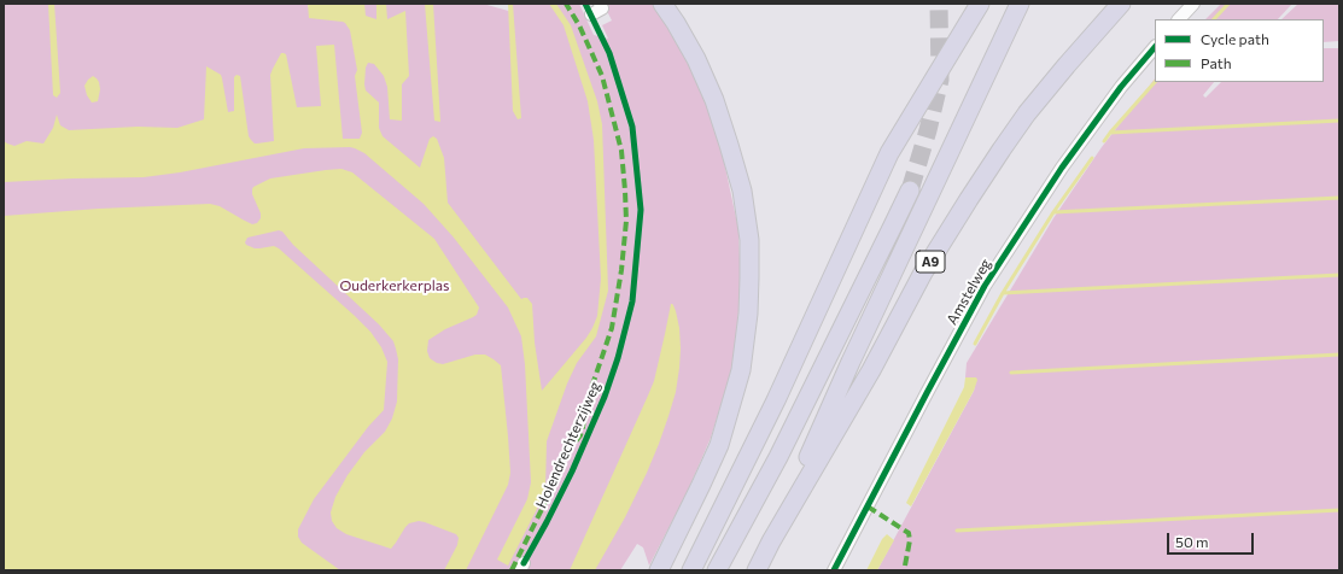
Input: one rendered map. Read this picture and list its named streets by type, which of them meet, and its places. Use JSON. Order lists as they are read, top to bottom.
{
  "streets": {
    "highway": ["A9"],
    "street": ["Amstelweg"],
    "cycle path": ["Holendrechterzijweg"]
  },
  "parks": ["Ouderkerkerplas"],
  "legend": ["Cycle path", "Path"],
  "scale_bar": "50 m"
}
